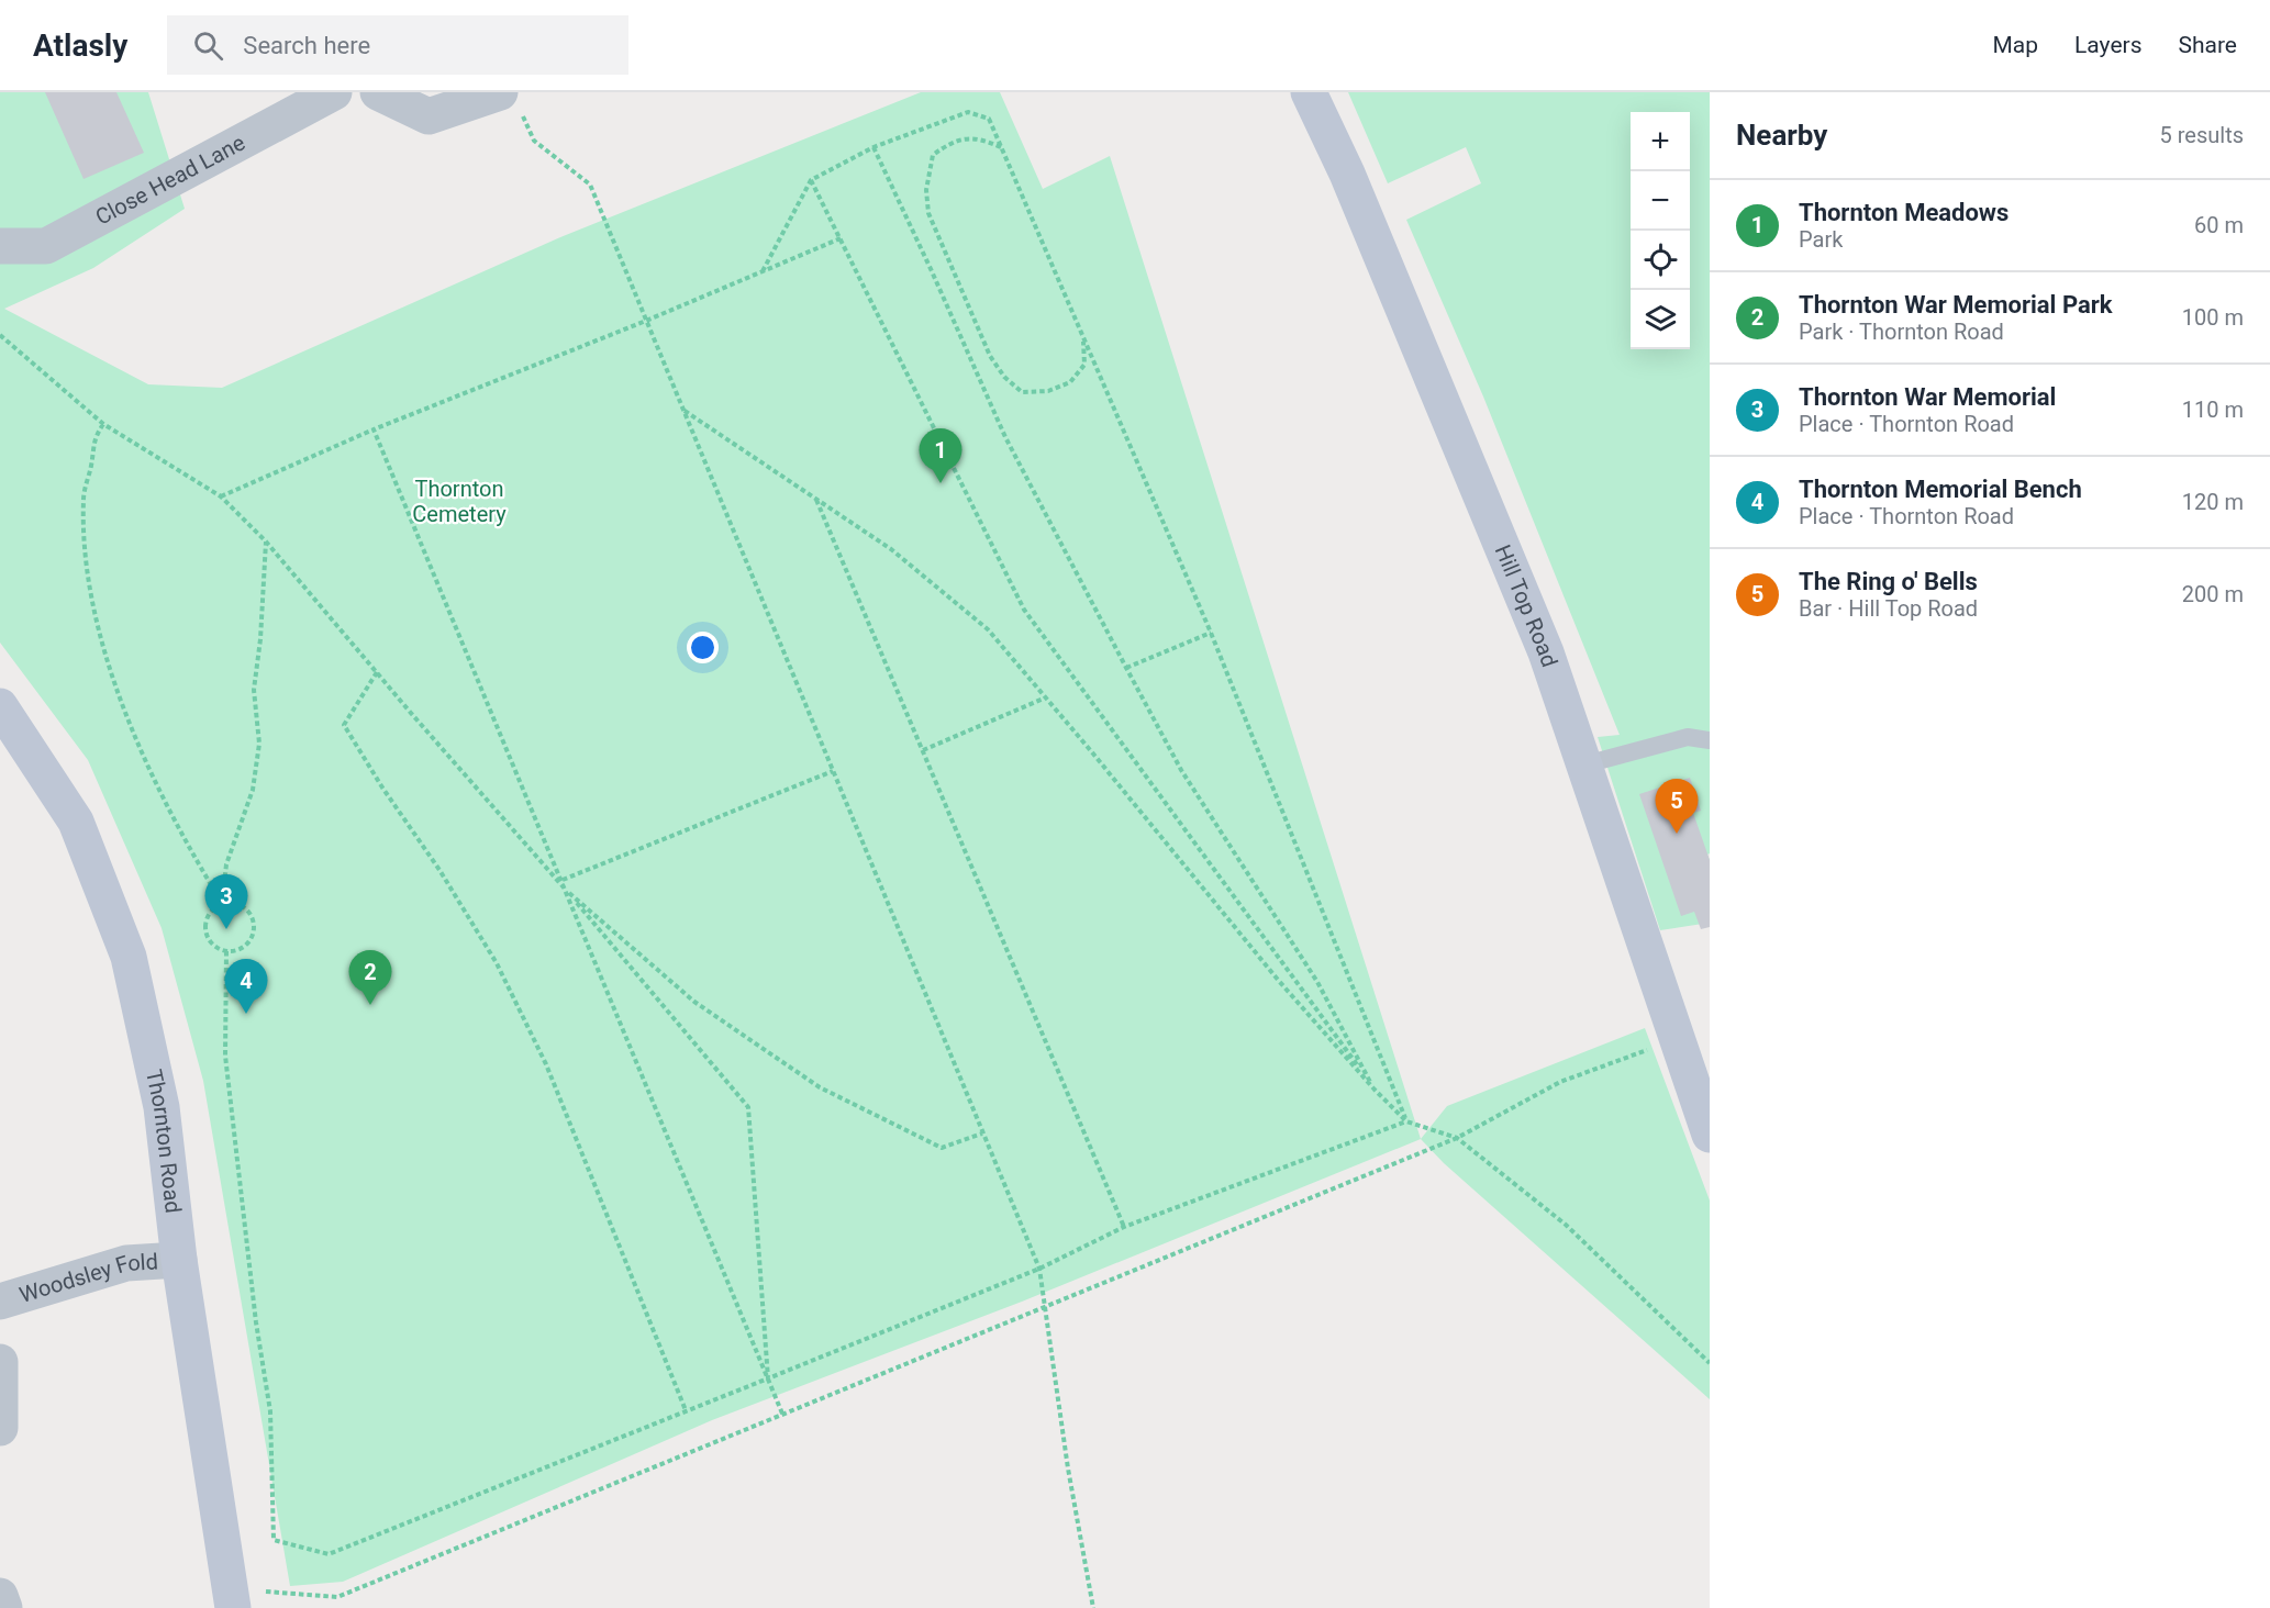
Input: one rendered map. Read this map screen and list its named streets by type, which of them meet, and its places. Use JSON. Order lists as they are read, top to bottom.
{
  "streets": {
    "street": [
      "Close Head Lane",
      "Hill Top Road",
      "Thornton Road",
      "Woodsley Fold"
    ]
  },
  "crossings": [
    ["Thornton Road", "Woodsley Fold"]
  ],
  "parks": ["Thornton Cemetery"],
  "page": {
    "header": "Atlasly",
    "search": "Search here",
    "nav": ["Map", "Layers", "Share"],
    "heading": ["Nearby", "5 results"],
    "map_buttons": ["+", "−"],
    "list": [
      {
        "mark": "1",
        "name": "Thornton Meadows",
        "note": "Park",
        "value": "60 m"
      },
      {
        "mark": "2",
        "name": "Thornton War Memorial Park",
        "note": "Park · Thornton Road",
        "value": "100 m"
      },
      {
        "mark": "3",
        "name": "Thornton War Memorial",
        "note": "Place · Thornton Road",
        "value": "110 m"
      },
      {
        "mark": "4",
        "name": "Thornton Memorial Bench",
        "note": "Place · Thornton Road",
        "value": "120 m"
      },
      {
        "mark": "5",
        "name": "The Ring o' Bells",
        "note": "Bar · Hill Top Road",
        "value": "200 m"
      }
    ],
    "pins": [
      "1",
      "5",
      "3",
      "2",
      "4"
    ]
  }
}
